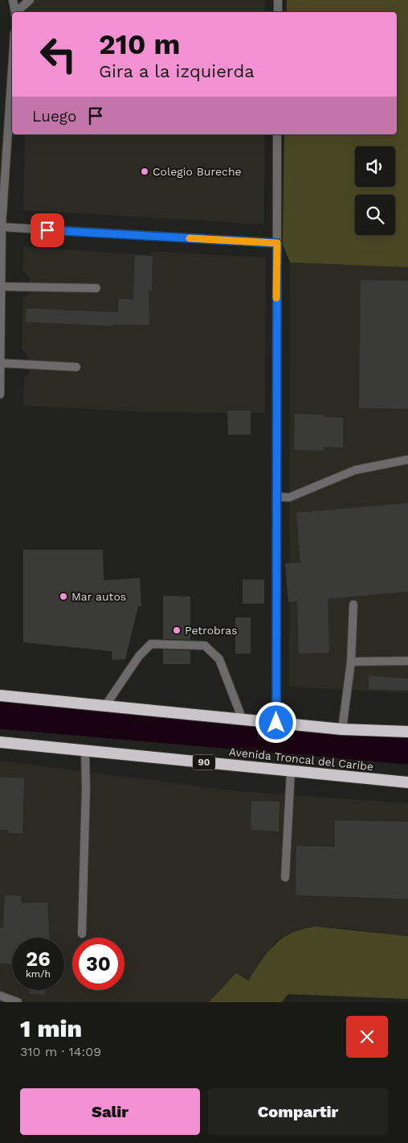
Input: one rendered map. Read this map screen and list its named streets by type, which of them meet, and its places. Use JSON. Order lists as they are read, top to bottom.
{
  "streets": {
    "highway": ["Avenida Troncal del Caribe", "90"]
  },
  "places": ["Colegio Bureche", "Mar autos", "Petrobras"],
  "page": {
    "turn": ["210 m", "Gira a la izquierda"],
    "then": "Luego",
    "speed": "26 km/h",
    "limit": "30",
    "heading": ["1 min", "310 m · 14:09"],
    "buttons": ["Salir", "Compartir"]
  }
}
